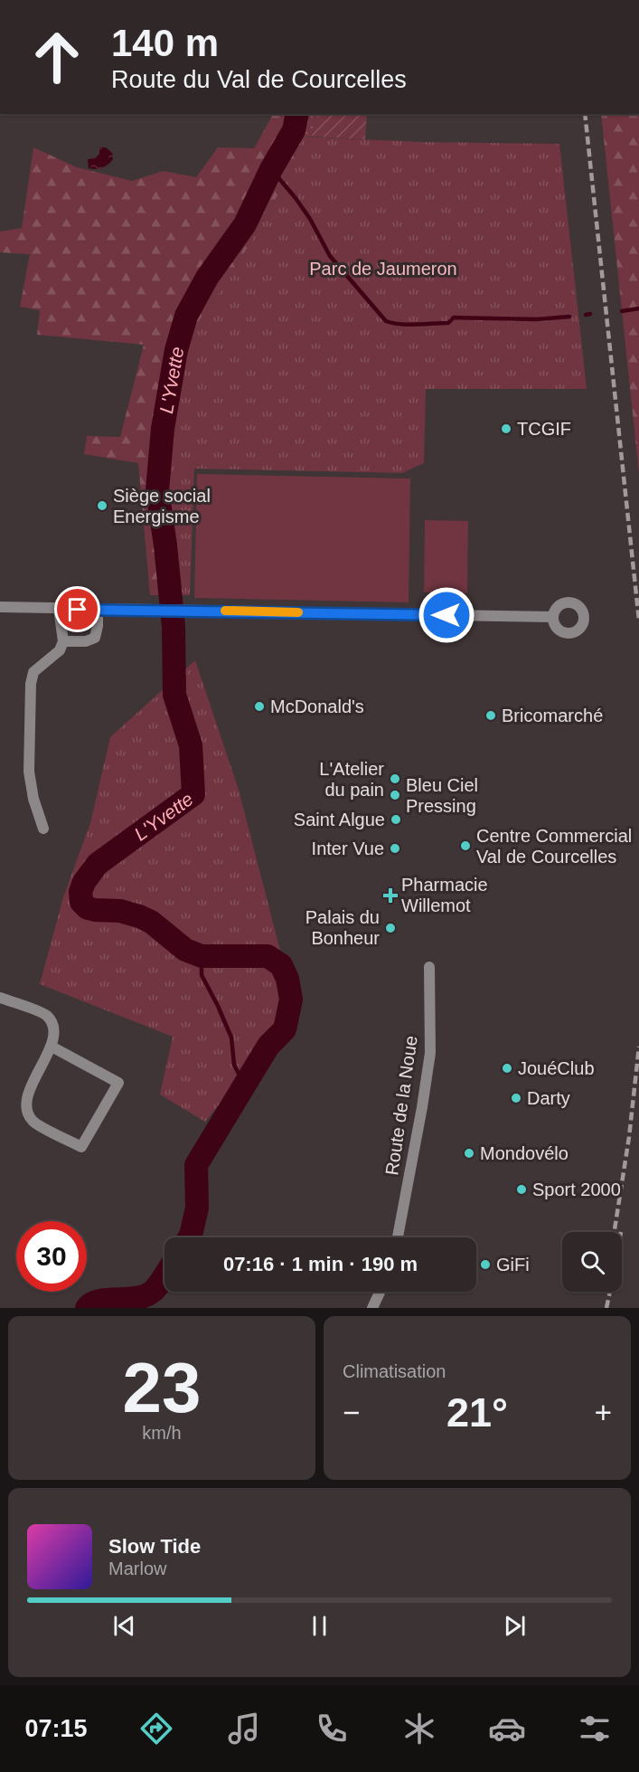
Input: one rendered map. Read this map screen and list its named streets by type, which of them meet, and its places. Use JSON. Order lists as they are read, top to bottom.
{
  "streets": {
    "street": ["Route de la Noue"]
  },
  "water": ["L'Yvette"],
  "parks": ["Parc de Jaumeron"],
  "places": {
    "other": [
      "TCGIF",
      "Siège social Energisme",
      "McDonald's",
      "Bricomarché",
      "L'Atelier du pain",
      "Bleu Ciel Pressing",
      "Saint Algue",
      "Centre Commercial Val de Courcelles",
      "Inter Vue",
      "Palais du Bonheur",
      "JouéClub",
      "Darty",
      "Mondovélo",
      "Sport 2000",
      "GiFi"
    ],
    "health": ["Pharmacie Willemot"]
  },
  "page": {
    "turn": ["140 m", "Route du Val de Courcelles"],
    "limit": "30",
    "trip": "07:16 · 1 min · 190 m",
    "tile": [
      ["23", "km/h"],
      "Climatisation"
    ],
    "heat": ["−", "21°", "+"],
    "song": ["Slow Tide", "Marlow"],
    "tabs": "07:15"
  }
}
